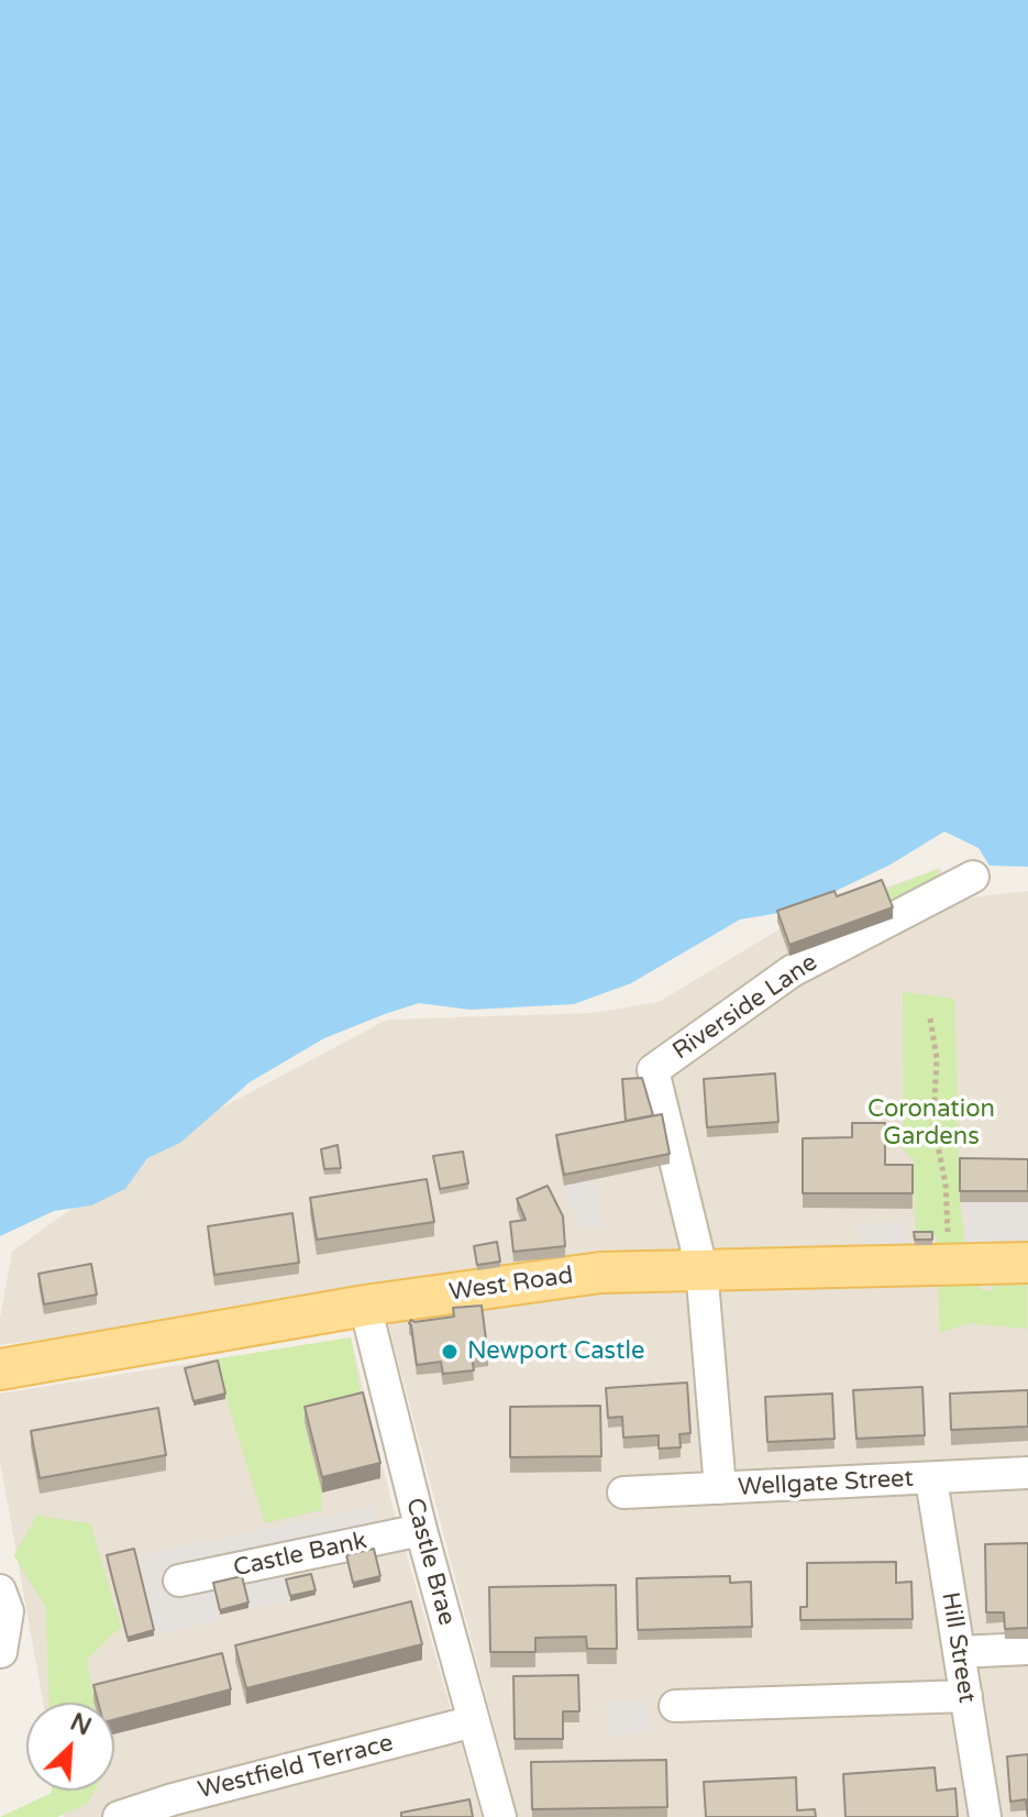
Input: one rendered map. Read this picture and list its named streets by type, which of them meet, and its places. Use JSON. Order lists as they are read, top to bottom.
{
  "streets": {
    "main road": ["West Road"],
    "street": [
      "Riverside Lane",
      "Wellgate Street",
      "Castle Bank",
      "Castle Brae",
      "Hill Street",
      "Westfield Terrace"
    ]
  },
  "crossings": [
    ["Riverside Lane", "West Road"],
    ["West Road", "Castle Brae"],
    ["Wellgate Street", "Hill Street"],
    ["Castle Bank", "Castle Brae"],
    ["Castle Brae", "Westfield Terrace"]
  ],
  "parks": ["Coronation Gardens"],
  "places": ["Newport Castle"],
  "north": "top right"
}
